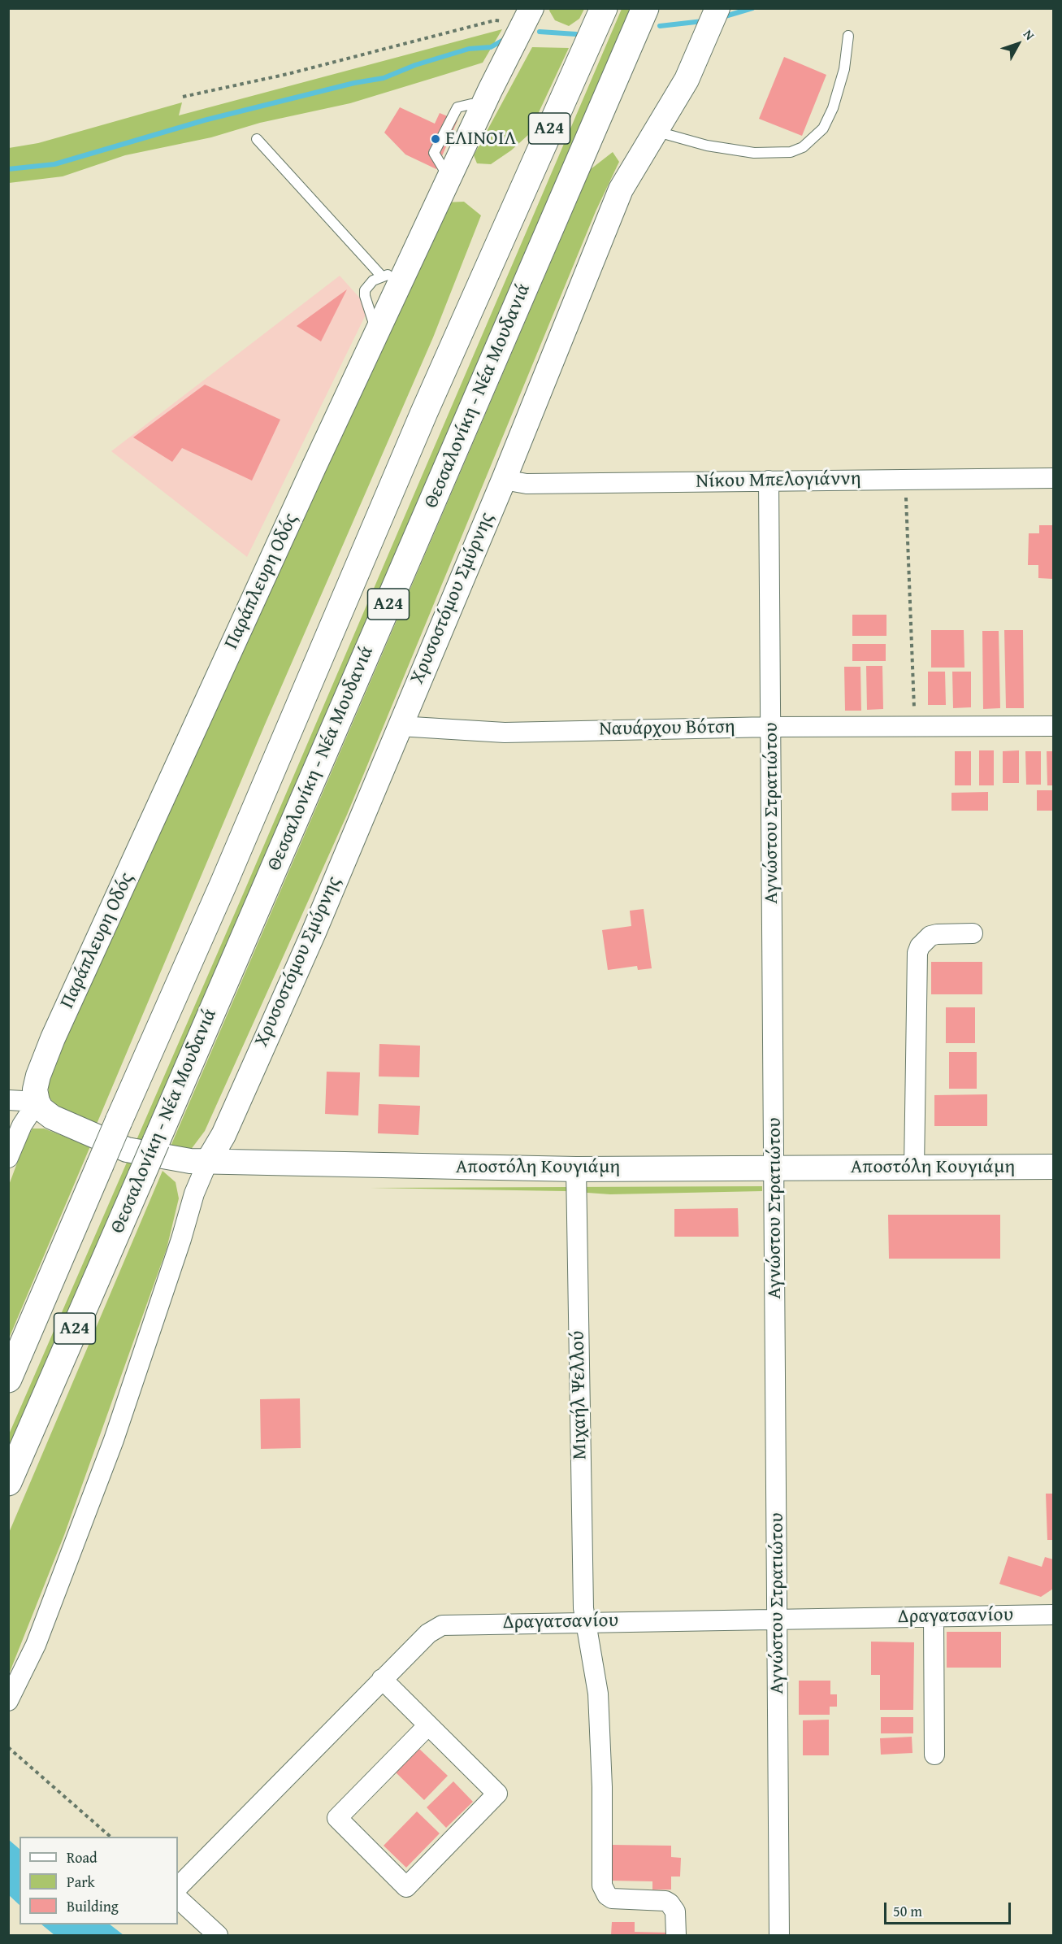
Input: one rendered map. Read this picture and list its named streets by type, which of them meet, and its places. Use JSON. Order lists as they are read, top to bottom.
{
  "streets": {
    "highway": ["Α24", "Θεσσαλονίκη - Νέα Μουδανιά"],
    "street": [
      "Νίκου Μπελογιάννη",
      "Παράπλευρη Οδός",
      "Χρυσοστόμου Σμύρνης",
      "Ναυάρχου Βότση",
      "Αγνώστου Στρατιώτου",
      "Αποστόλη Κουγιάμη",
      "Μιχαήλ Ψελλού",
      "Δραγατσανίου"
    ]
  },
  "crossings": [
    ["Νίκου Μπελογιάννη", "Χρυσοστόμου Σμύρνης"],
    ["Νίκου Μπελογιάννη", "Αγνώστου Στρατιώτου"],
    ["Παράπλευρη Οδός", "Αποστόλη Κουγιάμη"],
    ["Χρυσοστόμου Σμύρνης", "Ναυάρχου Βότση"],
    ["Χρυσοστόμου Σμύρνης", "Αποστόλη Κουγιάμη"],
    ["Ναυάρχου Βότση", "Αγνώστου Στρατιώτου"],
    ["Αγνώστου Στρατιώτου", "Αποστόλη Κουγιάμη"],
    ["Αγνώστου Στρατιώτου", "Δραγατσανίου"],
    ["Αποστόλη Κουγιάμη", "Μιχαήλ Ψελλού"],
    ["Μιχαήλ Ψελλού", "Δραγατσανίου"]
  ],
  "places": ["ΕΛΙΝΟΙΛ"],
  "legend": ["Road", "Park", "Building"],
  "scale_bar": "50 m",
  "north": "top right"
}
